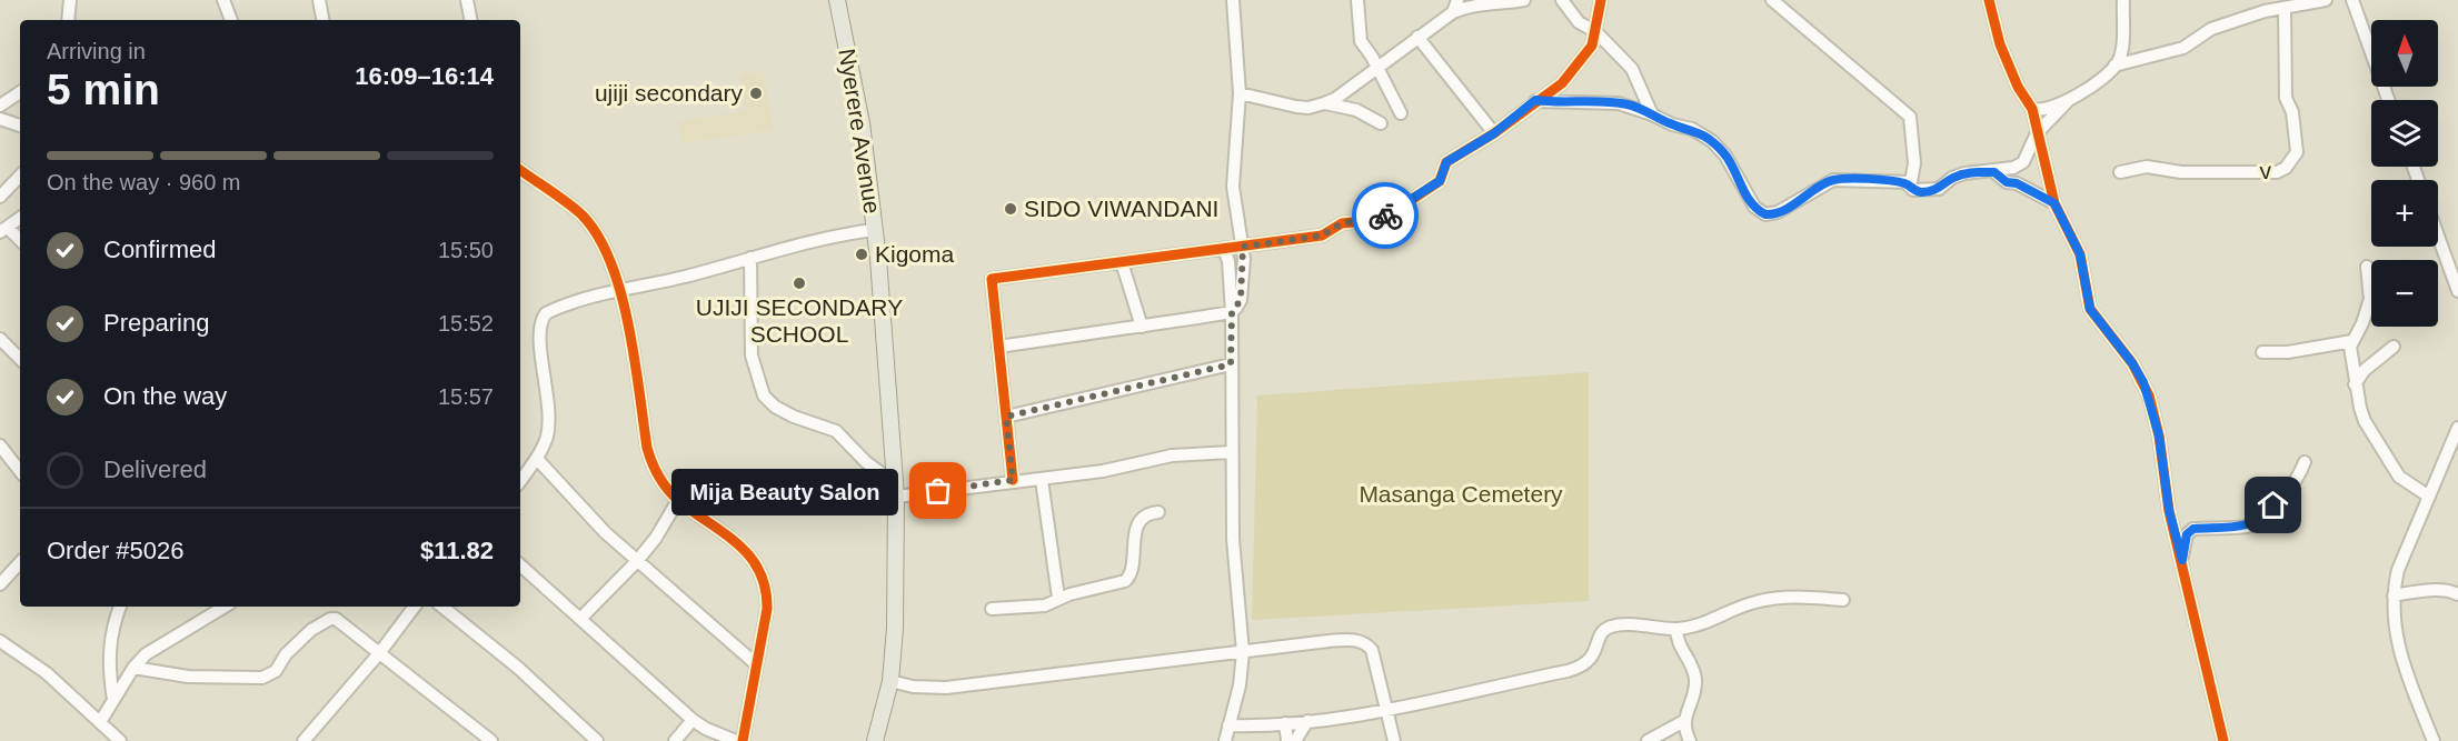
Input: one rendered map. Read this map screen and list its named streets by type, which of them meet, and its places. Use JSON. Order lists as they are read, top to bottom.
{
  "streets": {
    "main road": ["Nyerere Avenue"],
    "street": ["v"]
  },
  "parks": ["Masanga Cemetery"],
  "places": [
    "ujiji secondary",
    "SIDO VIWANDANI",
    "Kigoma",
    "UJIJI SECONDARY SCHOOL",
    "Mija Beauty Salon"
  ],
  "north": "top",
  "page": {
    "map_buttons": ["+", "−"],
    "heading": ["5 min", "Arriving in", "16:09–16:14"],
    "panel": ["Order #5026", "$11.82"],
    "bar": "On the way · 960 m",
    "list": [
      ["Confirmed", "15:50"],
      ["Preparing", "15:52"],
      ["On the way", "15:57"],
      "Delivered"
    ],
    "bubble": "Mija Beauty Salon"
  }
}
